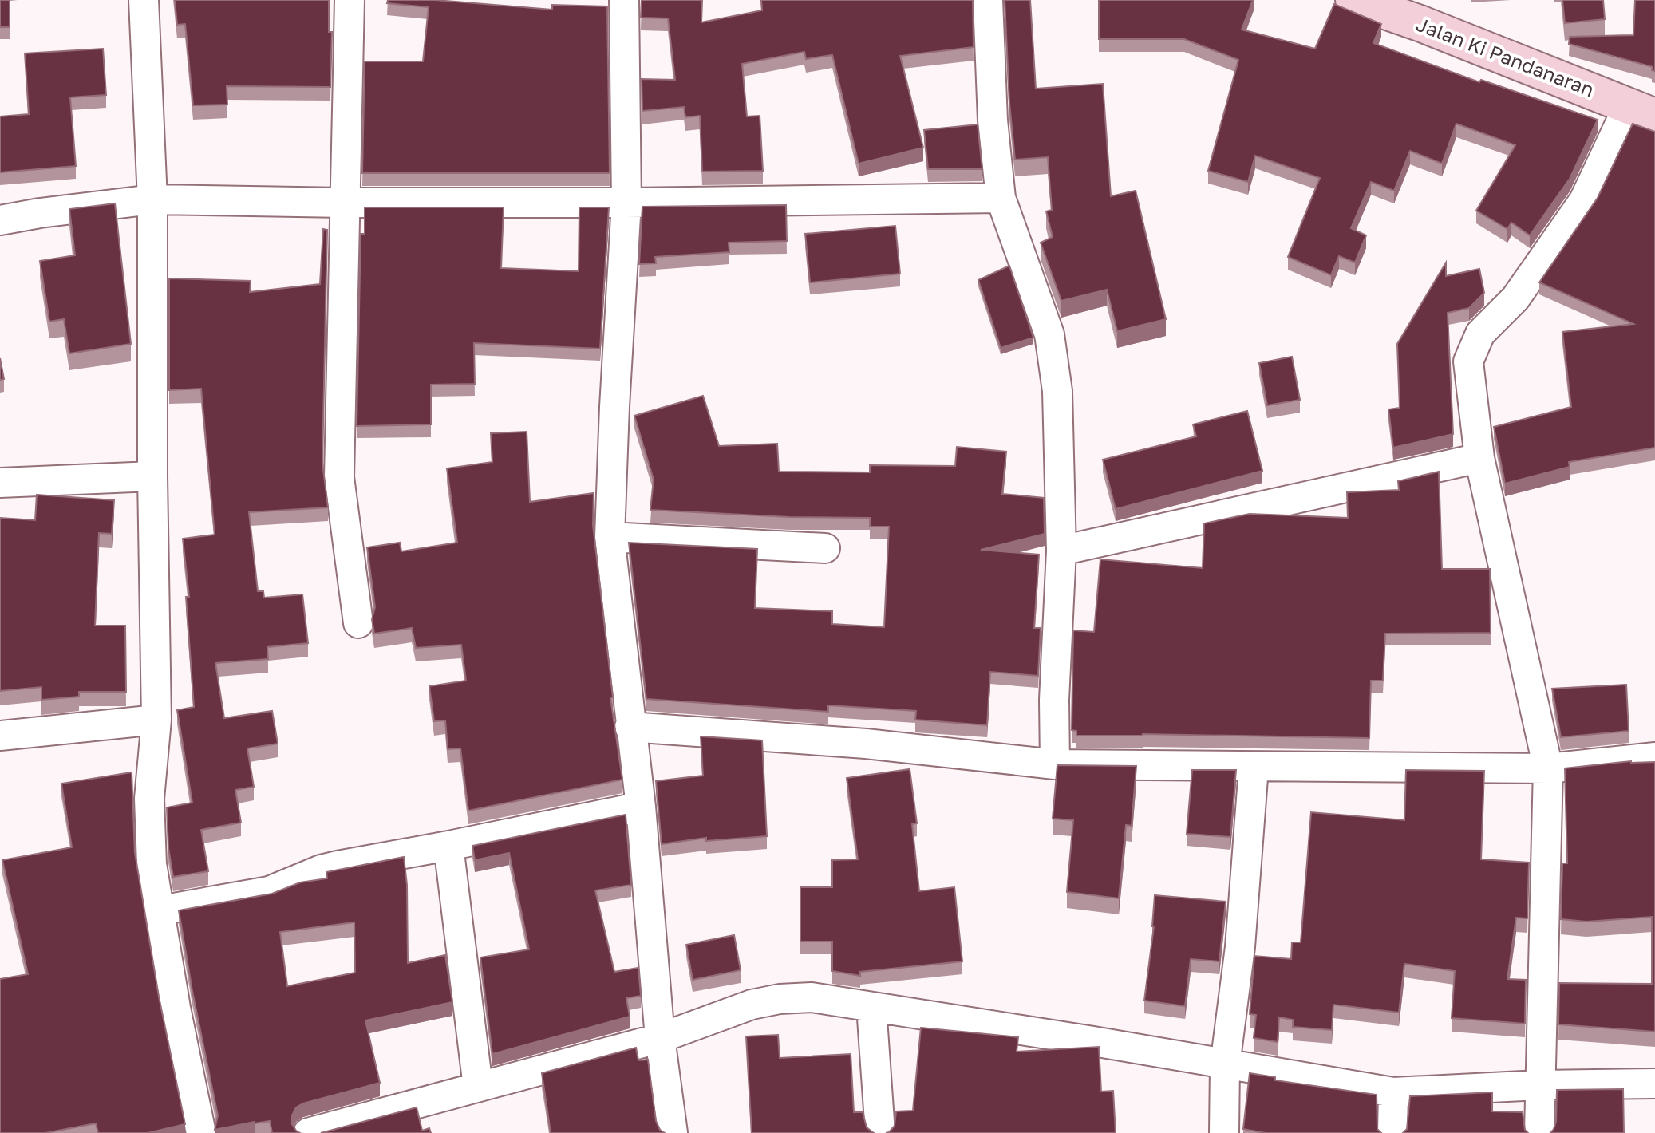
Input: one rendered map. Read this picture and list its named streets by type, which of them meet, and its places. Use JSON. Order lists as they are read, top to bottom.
{
  "streets": {
    "main road": ["Jalan Ki Pandanaran"]
  }
}
